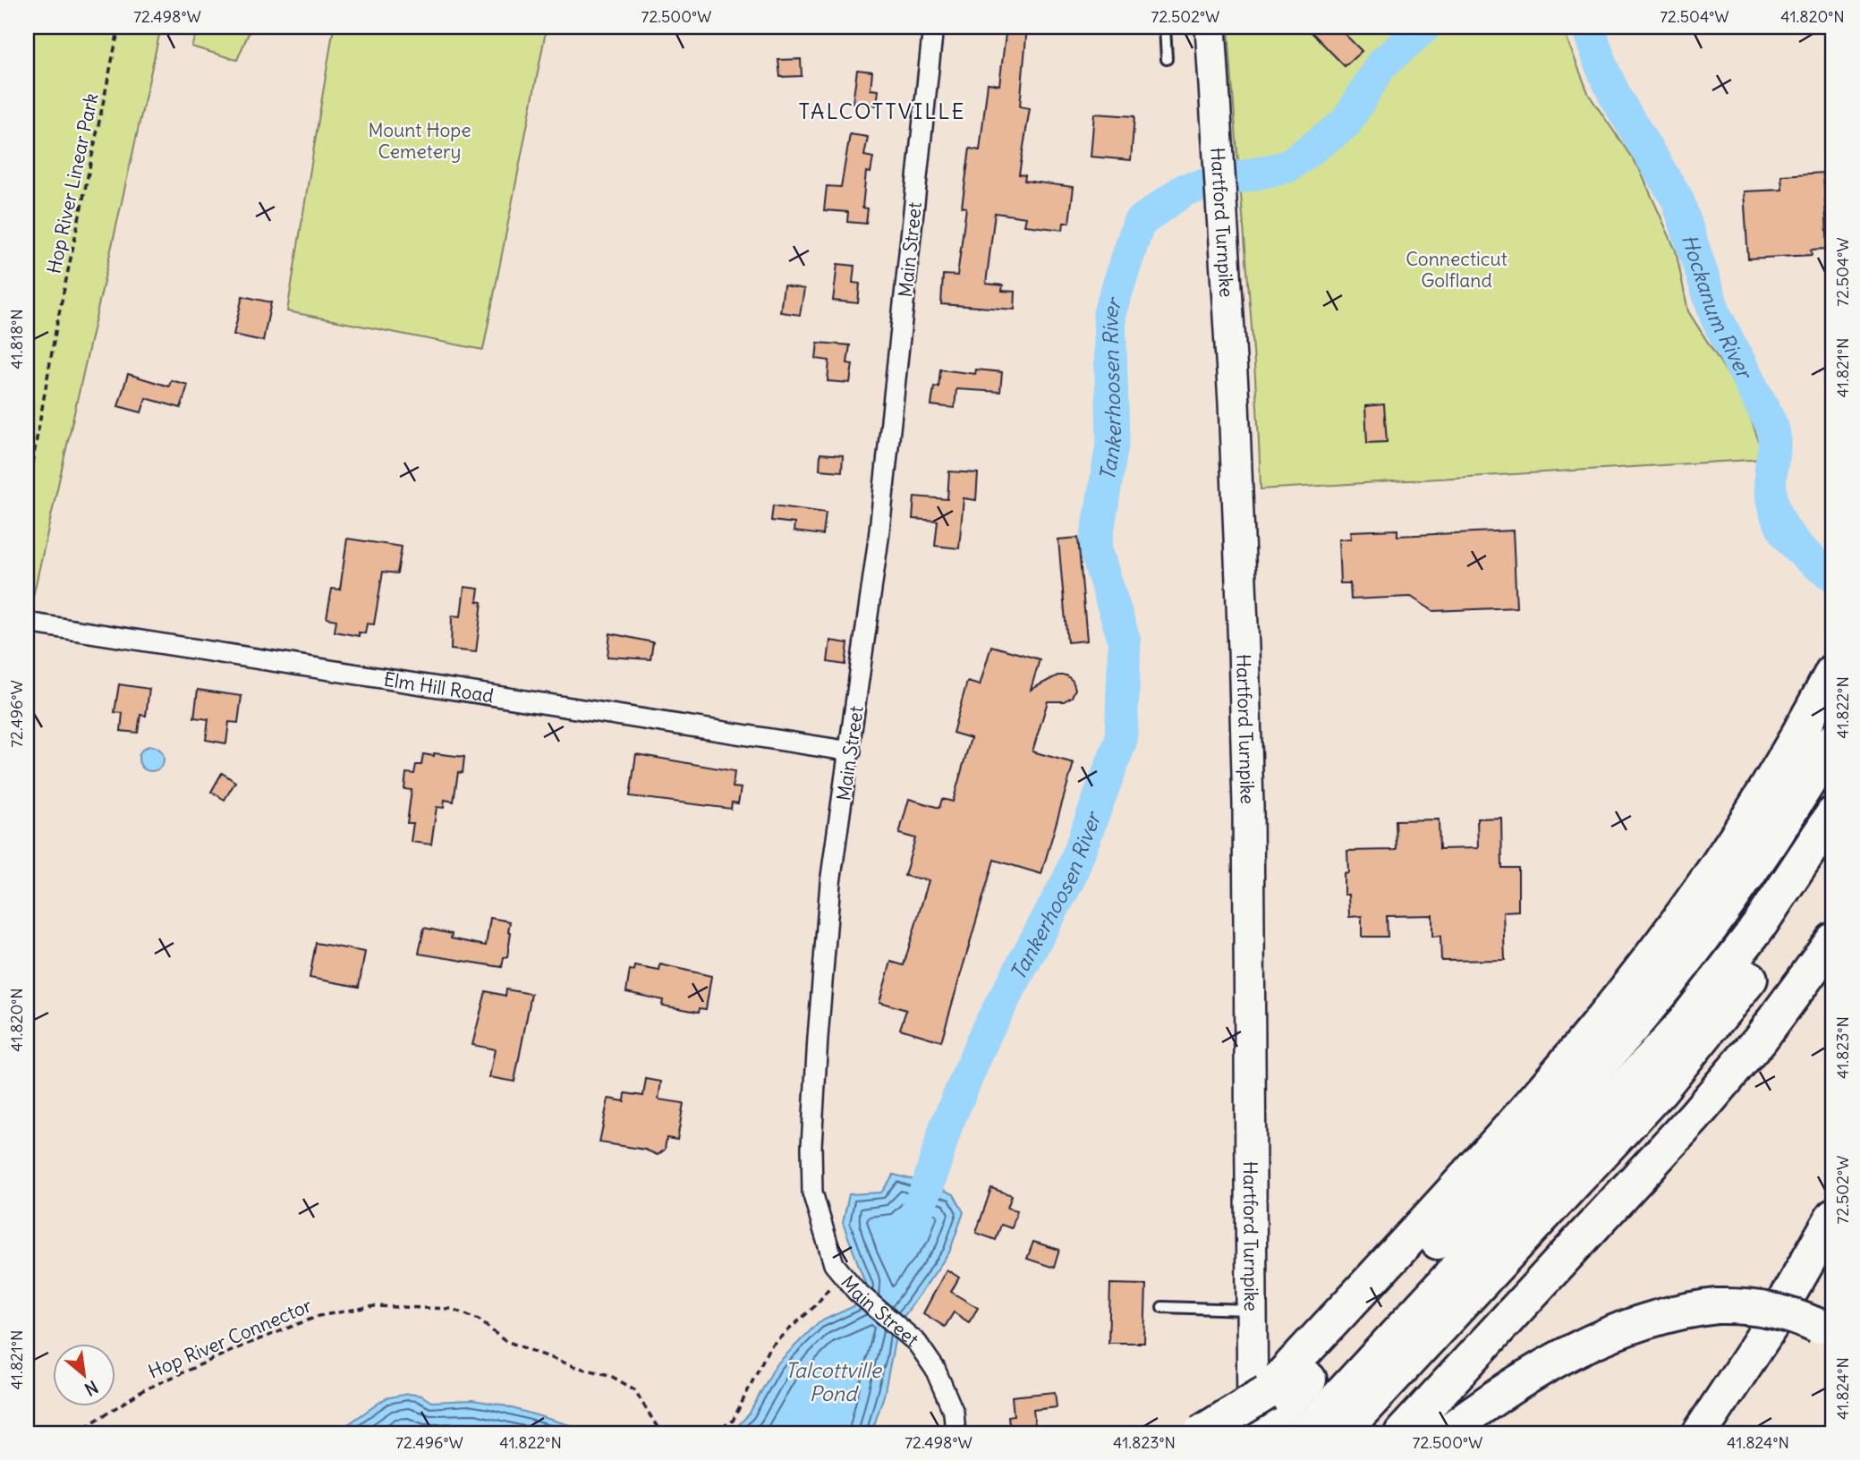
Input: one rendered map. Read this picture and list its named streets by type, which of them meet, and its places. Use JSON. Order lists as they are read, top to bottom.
{
  "streets": {
    "main road": ["Hartford Turnpike"],
    "street": ["Main Street", "Elm Hill Road"],
    "path": ["Hop River Linear Park", "Hop River Connector"]
  },
  "crossings": [
    ["Main Street", "Elm Hill Road"]
  ],
  "districts": ["TALCOTTVILLE"],
  "water": ["Hockanum River", "Tankerhoosen River", "Talcottville Pond"],
  "parks": ["Mount Hope Cemetery", "Connecticut Golfland"],
  "north": "bottom right",
  "coordinates": [
    "72.498°W",
    "72.500°W",
    "72.502°W",
    "72.504°W",
    "41.820°N",
    "41.818°N",
    "41.821°N",
    "41.822°N",
    "72.496°W",
    "41.823°N",
    "41.824°N"
  ]
}
